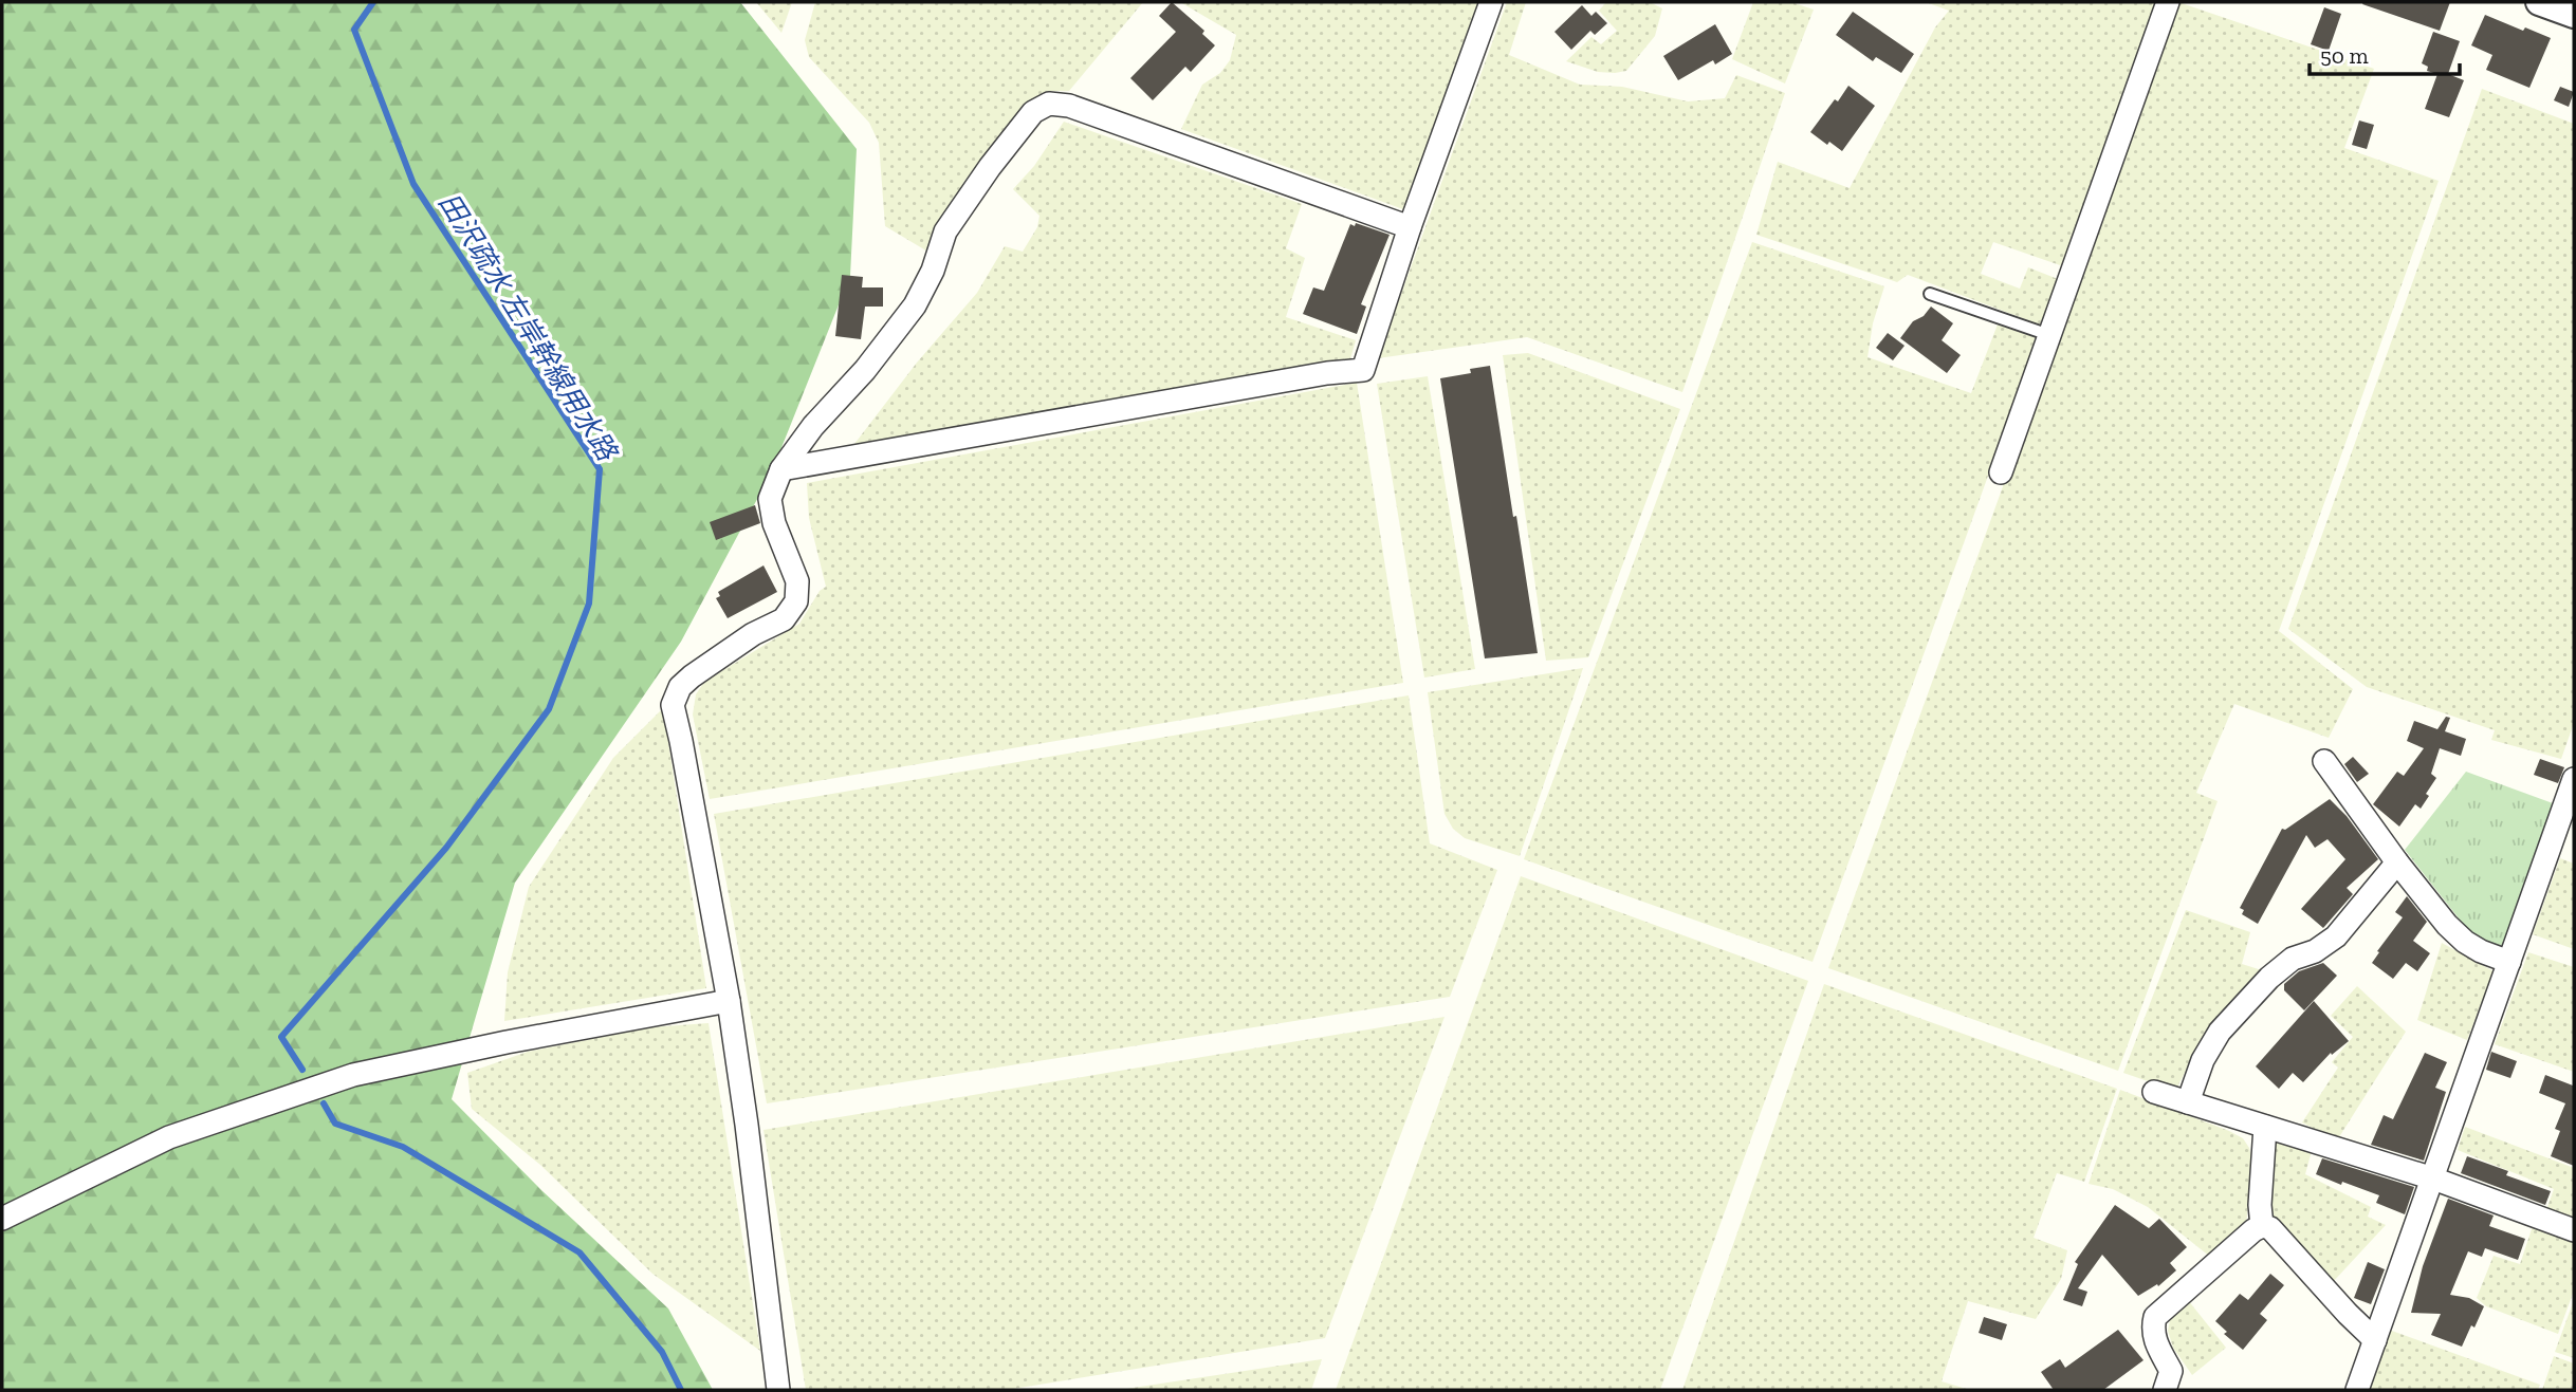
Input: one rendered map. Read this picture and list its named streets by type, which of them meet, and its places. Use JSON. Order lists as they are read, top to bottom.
{
  "water": ["田沢疏水 左岸幹線用水路"],
  "scale_bar": "50 m"
}
